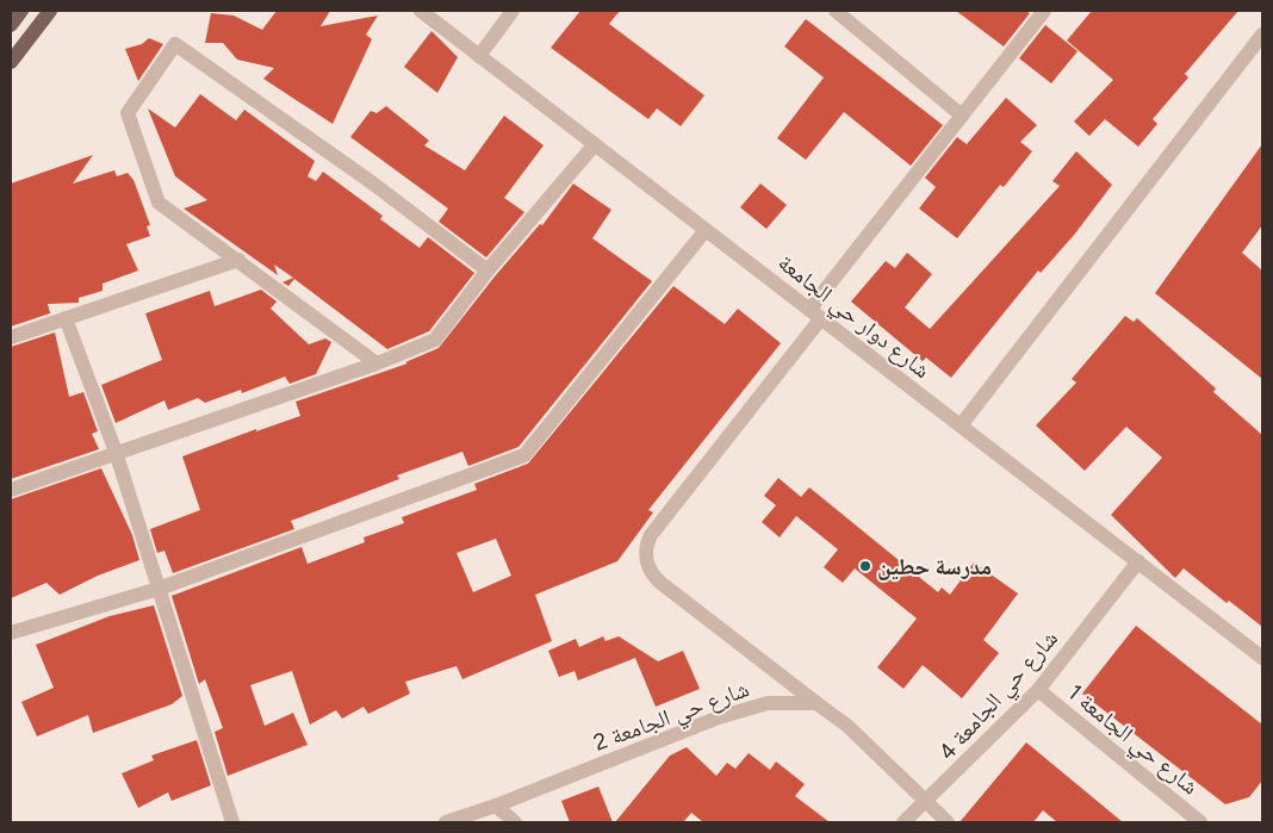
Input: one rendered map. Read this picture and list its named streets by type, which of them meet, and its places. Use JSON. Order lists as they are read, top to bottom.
{
  "streets": {
    "street": [
      "شارع دوار حي الجامعة",
      "شارع حي الجامعة 4",
      "شارع حي الجامعة 2",
      "شارع حي الجامعة 1"
    ]
  },
  "crossings": [
    ["شارع دوار حي الجامعة", "شارع حي الجامعة 4"],
    ["شارع حي الجامعة 4", "شارع حي الجامعة 1"]
  ],
  "places": ["مدرسة حطين"]
}
